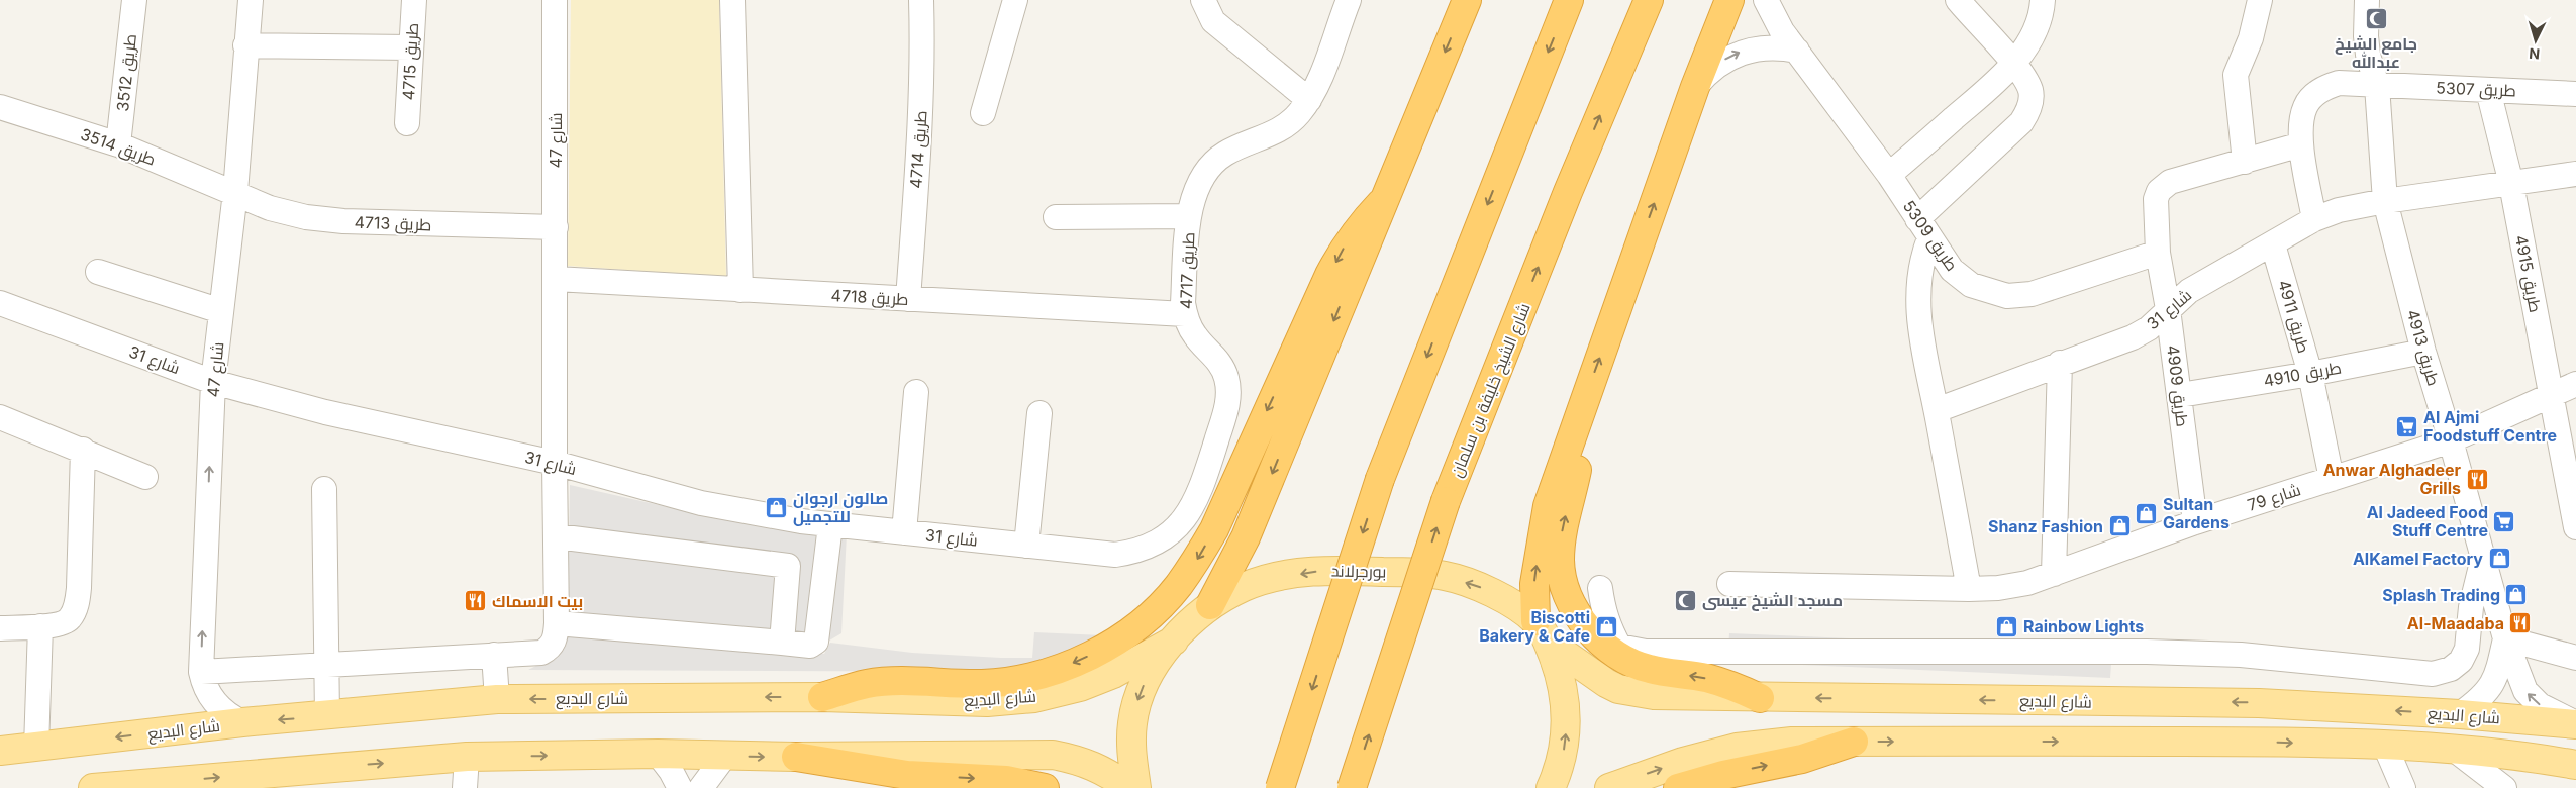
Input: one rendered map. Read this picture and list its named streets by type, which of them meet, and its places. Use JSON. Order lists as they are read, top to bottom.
{
  "streets": {
    "highway": ["شارع الشيخ خليفة بن سلمان"],
    "main road": ["بورجرلاند", "شارع البديع"],
    "street": [
      "طريق 4715",
      "طريق 3512",
      "طريق 5307",
      "شارع 47",
      "طريق 3514",
      "طريق 4714",
      "طريق 4713",
      "طريق 5309",
      "طريق 4717",
      "طريق 4915",
      "طريق 4718",
      "شارع 31",
      "طريق 4911",
      "طريق 4913",
      "طريق 4910",
      "طريق 4909",
      "شارع 79"
    ]
  },
  "crossings": [
    ["طريق 3512", "طريق 3514"],
    ["طريق 5307", "طريق 4915"],
    ["طريق 5307", "شارع 31"],
    ["طريق 5307", "طريق 4909"],
    ["شارع 47", "طريق 3514"],
    ["شارع 47", "طريق 4713"],
    ["شارع 47", "طريق 4718"],
    ["شارع 47", "شارع 31"],
    ["شارع 47", "شارع البديع"],
    ["طريق 3514", "طريق 4713"],
    ["طريق 4714", "طريق 4718"],
    ["طريق 5309", "طريق 4909"],
    ["طريق 4717", "طريق 4718"],
    ["طريق 4717", "شارع 31"],
    ["طريق 4915", "شارع 31"],
    ["طريق 4915", "شارع 79"],
    ["شارع 31", "طريق 4911"],
    ["شارع 31", "طريق 4913"],
    ["شارع 31", "طريق 4909"],
    ["طريق 4911", "طريق 4910"],
    ["طريق 4911", "شارع 79"],
    ["طريق 4913", "طريق 4910"],
    ["طريق 4913", "شارع 79"],
    ["طريق 4913", "شارع البديع"],
    ["طريق 4910", "طريق 4909"],
    ["طريق 4909", "شارع 79"],
    ["بورجرلاند", "شارع البديع"]
  ],
  "places": {
    "mosque": ["جامع الشيخ عبدالله", "مسجد الشيخ عيسى"],
    "supermarket": ["Al Ajmi Foodstuff Centre", "Al Jadeed Food Stuff Centre"],
    "restaurant": ["Anwar Alghadeer Grills", "بيت الاسماك", "Al-Maadaba"],
    "shop": [
      "صالون ارجوان للتجميل",
      "Sultan Gardens",
      "Shanz Fashion",
      "AlKamel Factory",
      "Splash Trading",
      "Biscotti Bakery & Cafe",
      "Rainbow Lights"
    ]
  },
  "north": "bottom"
}
